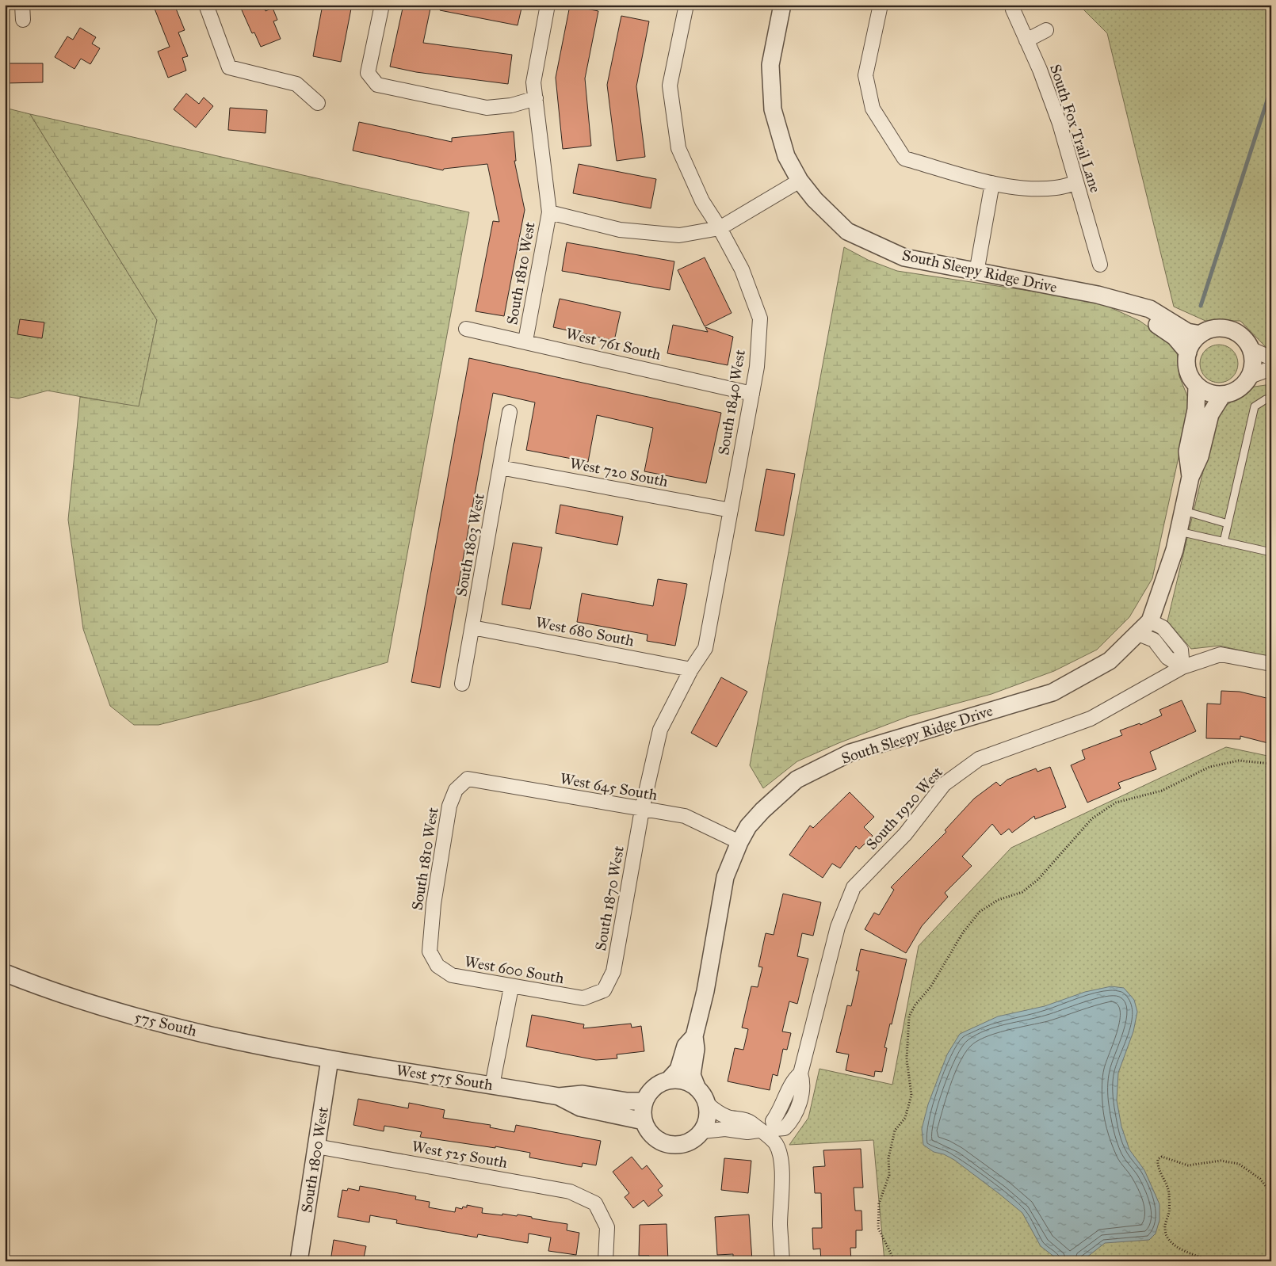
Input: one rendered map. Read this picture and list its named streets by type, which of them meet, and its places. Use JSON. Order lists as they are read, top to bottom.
{
  "streets": {
    "street": [
      "South Fox Trail Lane",
      "South Sleepy Ridge Drive",
      "South 1810 West",
      "West 761 South",
      "South 1840 West",
      "West 720 South",
      "South 1803 West",
      "West 680 South",
      "West 645 South",
      "South 1920 West",
      "South 1870 West",
      "West 600 South",
      "575 South",
      "West 575 South",
      "West 525 South",
      "South 1800 West"
    ]
  },
  "crossings": [
    ["South Sleepy Ridge Drive", "West 645 South"],
    ["South Sleepy Ridge Drive", "West 575 South"],
    ["South 1810 West", "West 761 South"],
    ["South 1810 West", "West 645 South"],
    ["South 1810 West", "West 600 South"],
    ["West 761 South", "South 1840 West"],
    ["South 1840 West", "West 720 South"],
    ["South 1840 West", "West 680 South"],
    ["South 1840 West", "West 645 South"],
    ["South 1840 West", "South 1870 West"],
    ["West 720 South", "South 1803 West"],
    ["South 1803 West", "West 680 South"],
    ["West 645 South", "South 1870 West"],
    ["South 1870 West", "West 600 South"],
    ["575 South", "West 575 South"],
    ["575 South", "South 1800 West"],
    ["West 575 South", "South 1800 West"],
    ["West 525 South", "South 1800 West"]
  ]
}
